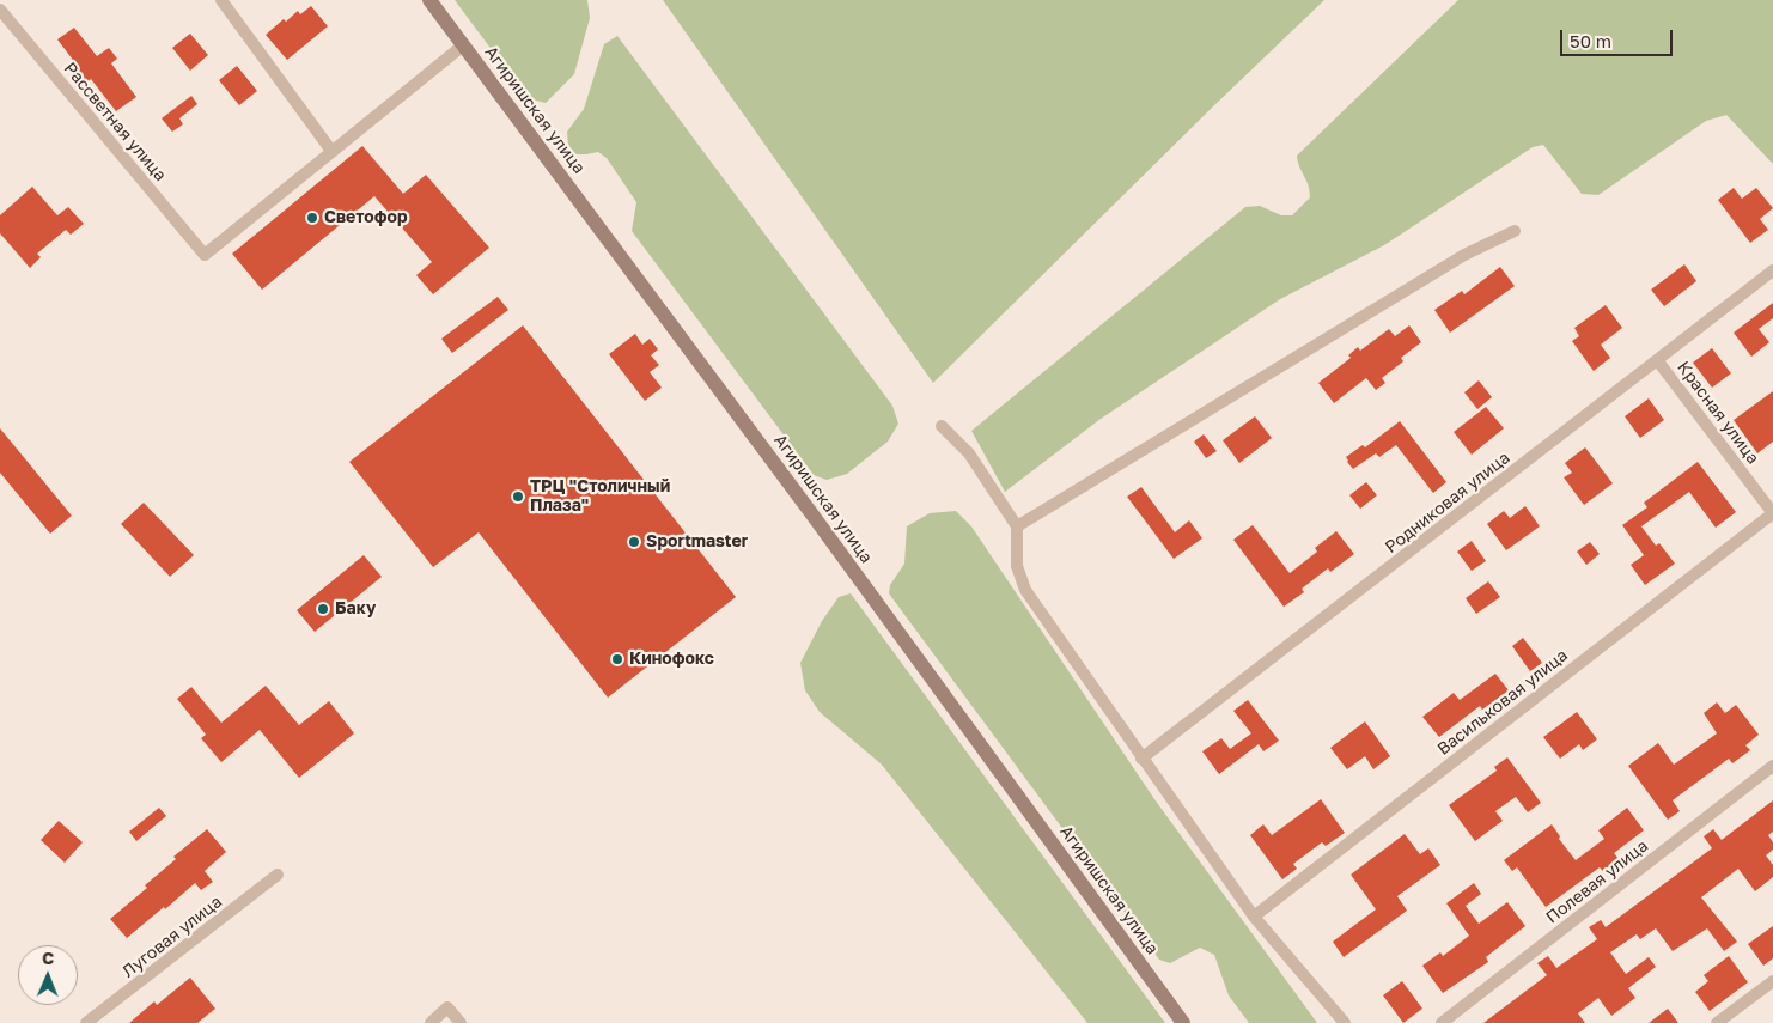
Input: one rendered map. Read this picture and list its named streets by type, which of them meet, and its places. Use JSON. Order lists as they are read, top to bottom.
{
  "streets": {
    "street": [
      "Агиришская улица",
      "Рассветная улица",
      "Красная улица",
      "Родниковая улица",
      "Васильковая улица",
      "Полевая улица",
      "Луговая улица"
    ]
  },
  "crossings": [
    ["Красная улица", "Родниковая улица"],
    ["Красная улица", "Васильковая улица"]
  ],
  "places": [
    "Светофор",
    "ТРЦ \"Столичный Плаза\"",
    "Sportmaster",
    "Баку",
    "Кинофокс"
  ],
  "scale_bar": "50 m",
  "north": "top"
}
